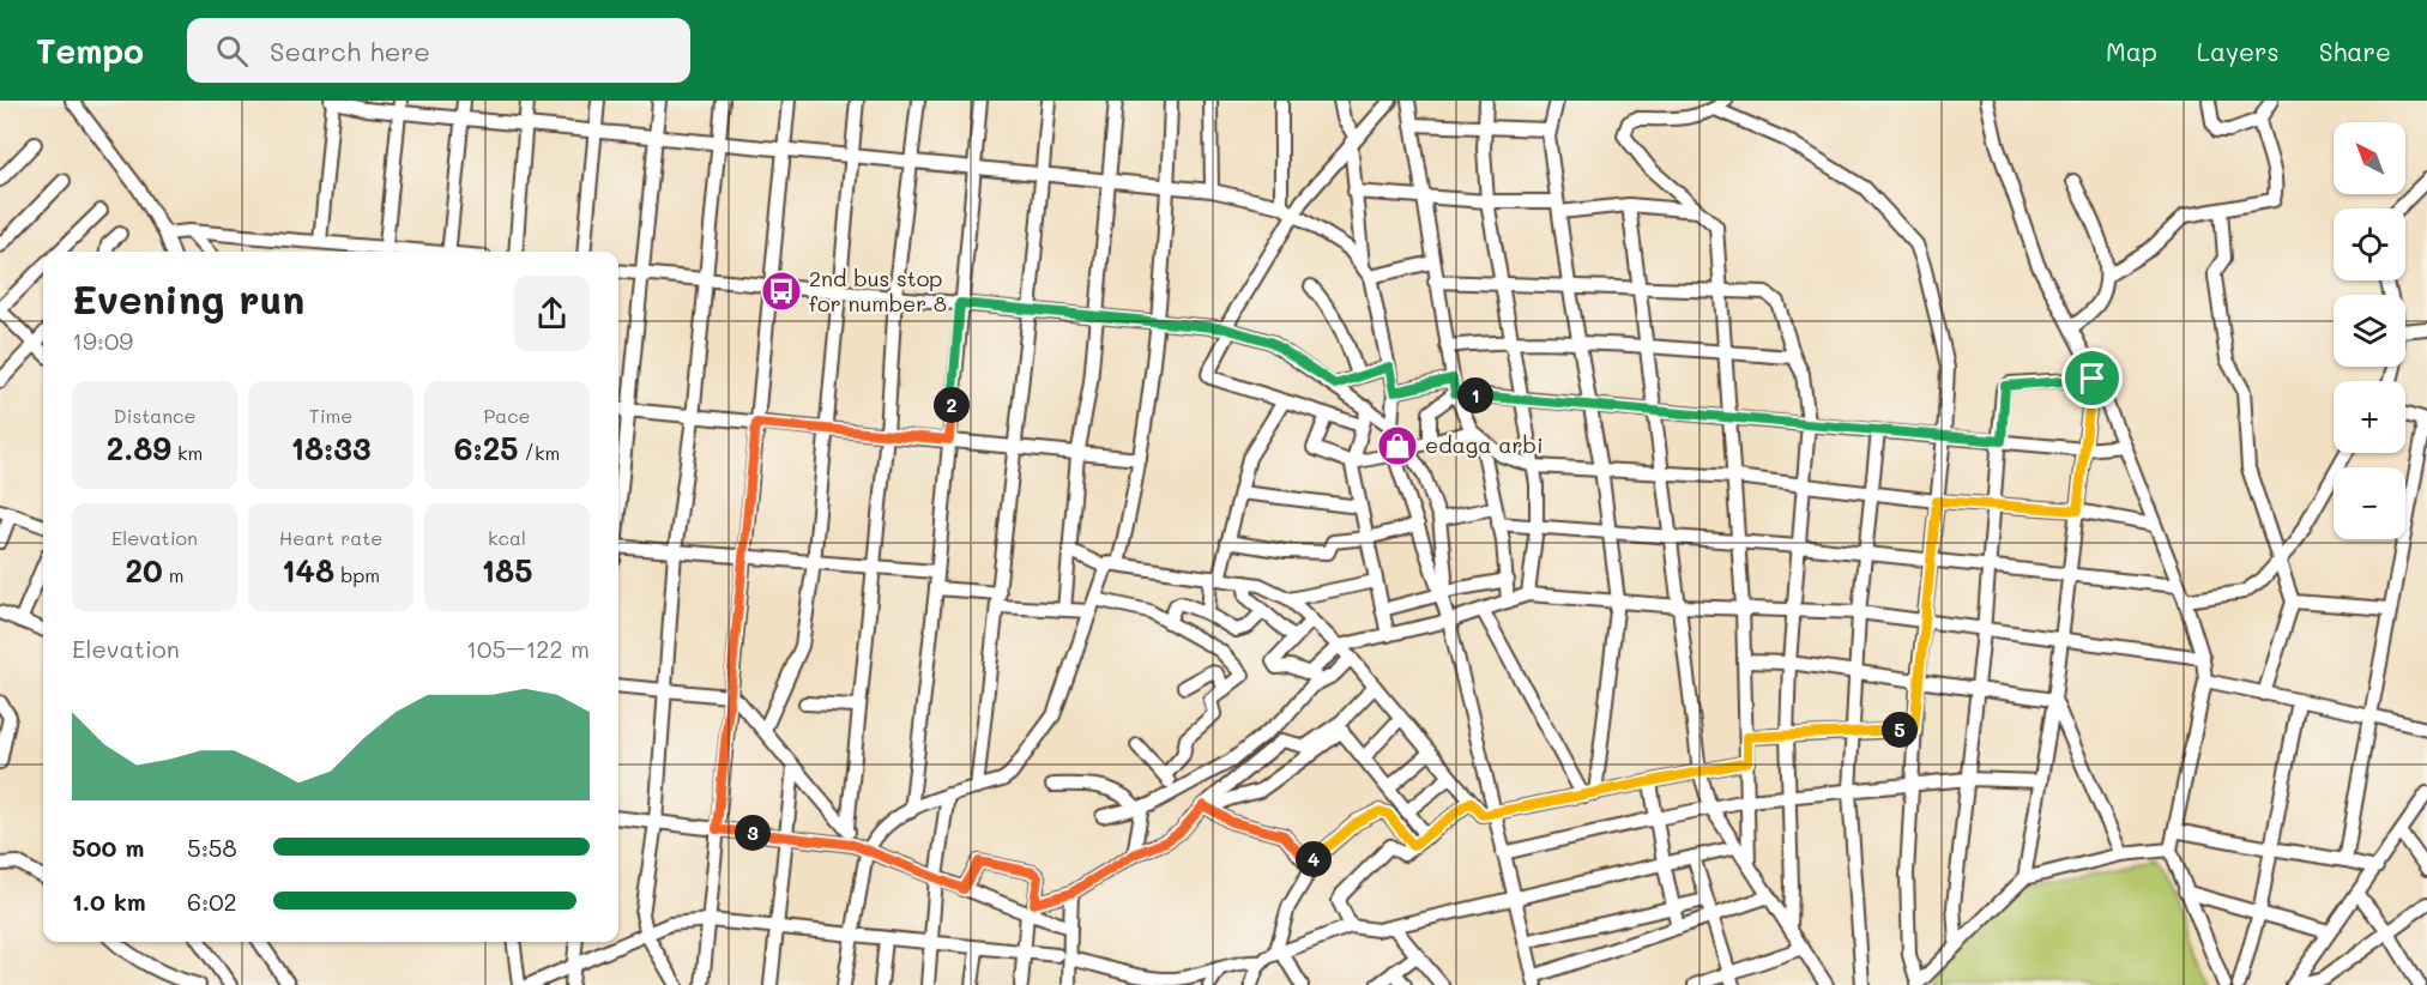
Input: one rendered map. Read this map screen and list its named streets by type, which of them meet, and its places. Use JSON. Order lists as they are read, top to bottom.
{
  "places": {
    "bus stop": ["2nd bus stop for number 8"],
    "shop": ["edaga arbi"]
  },
  "north": "top left",
  "page": {
    "header": "Tempo",
    "search": "Search here",
    "nav": ["Map", "Layers", "Share"],
    "map_buttons": ["+", "−"],
    "heading": ["Evening run", "19:09"],
    "stats": [
      ["Distance", "2.89 km"],
      ["Time", "18:33"],
      ["Pace", "6:25 /km"],
      ["Elevation", "20 m"],
      ["Heart rate", "148 bpm"],
      ["kcal", "185"]
    ],
    "pins": [
      "1",
      "2",
      "5",
      "3",
      "4"
    ],
    "chart": ["Elevation", "105–122 m"],
    "list": [
      {
        "name": "500 m",
        "note": "5:58"
      },
      {
        "name": "1.0 km",
        "note": "6:02"
      }
    ]
  }
}
